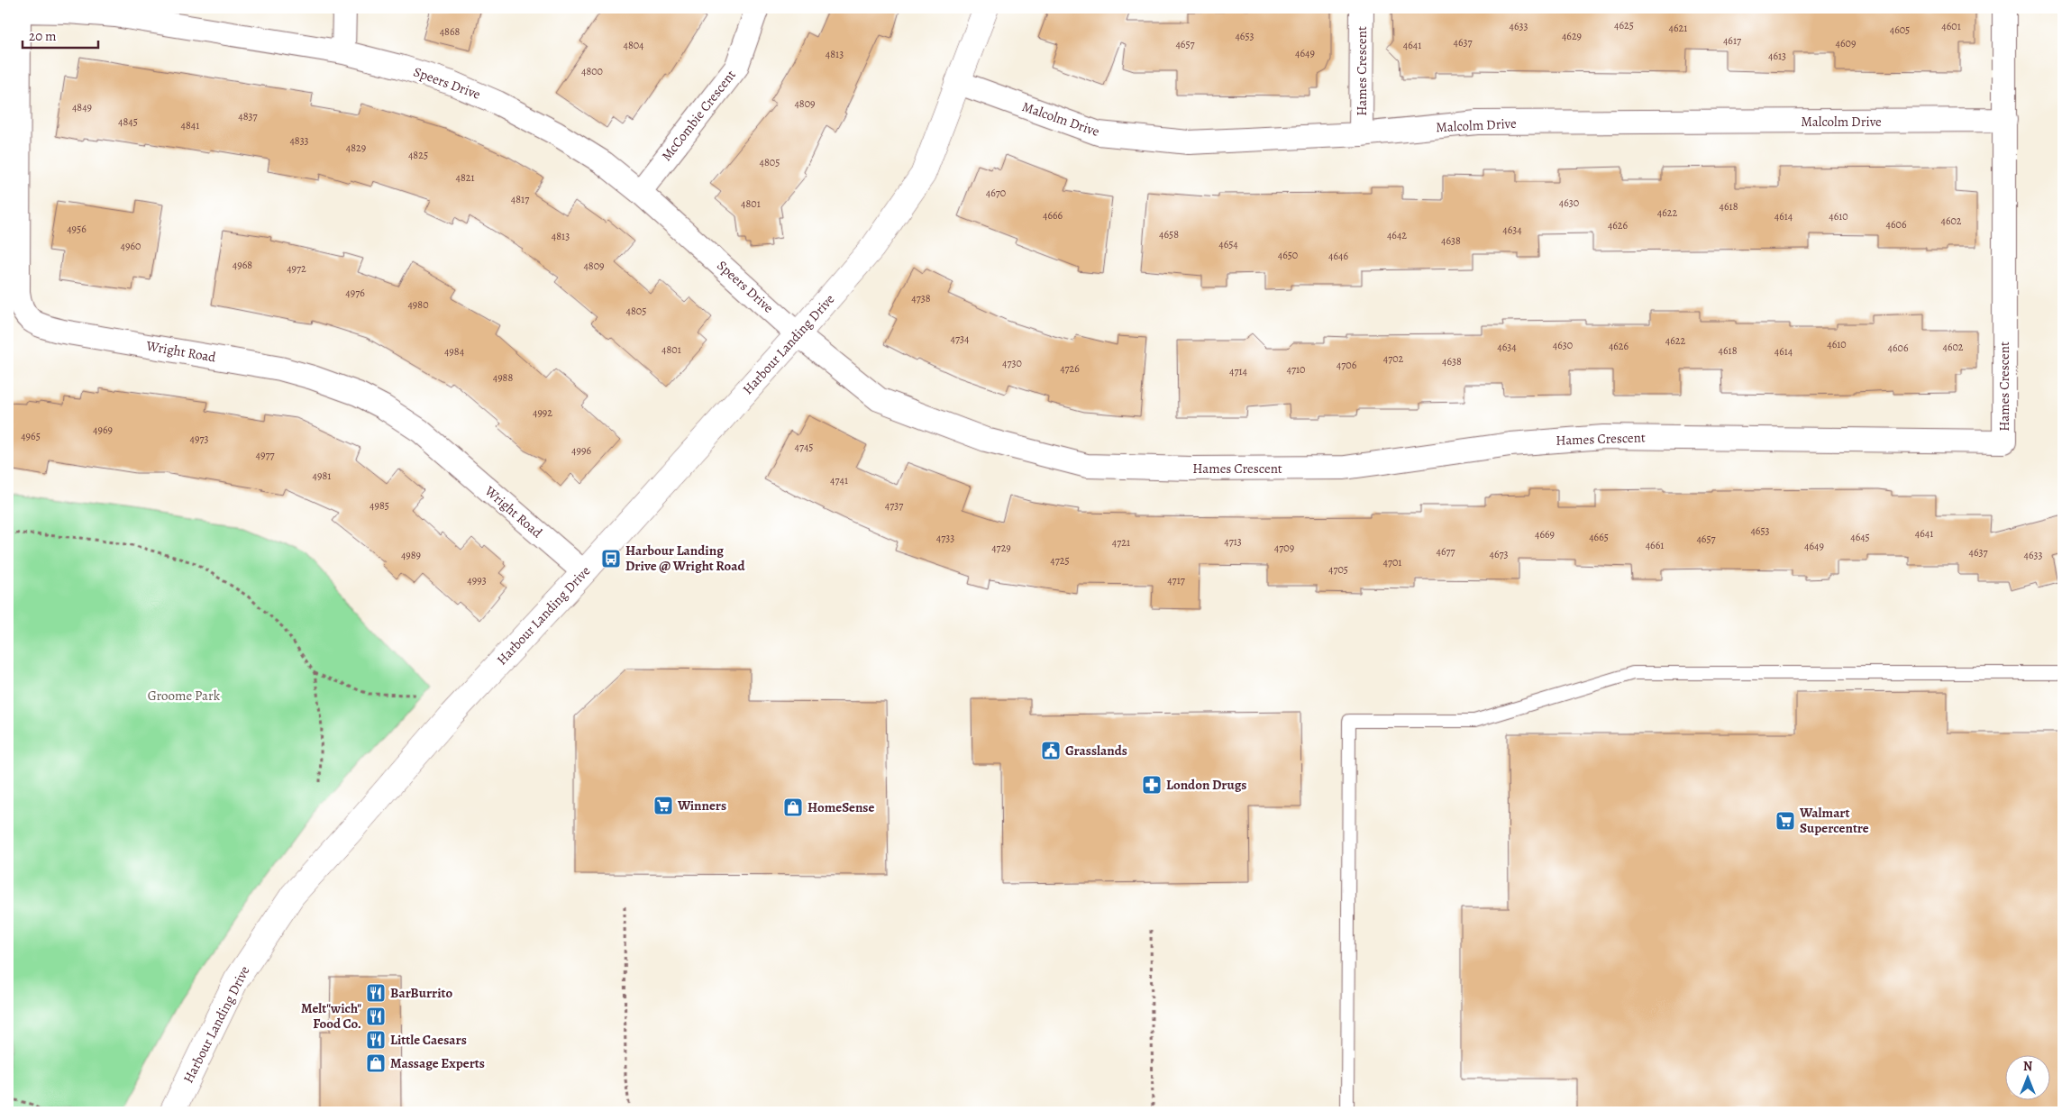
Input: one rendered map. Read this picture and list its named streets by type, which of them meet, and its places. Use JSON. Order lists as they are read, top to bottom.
{
  "streets": {
    "street": [
      "Hames Crescent",
      "Speers Drive",
      "McCombie Crescent",
      "Malcolm Drive",
      "Harbour Landing Drive",
      "Wright Road"
    ]
  },
  "crossings": [
    ["Hames Crescent", "Speers Drive"],
    ["Hames Crescent", "Malcolm Drive"],
    ["Hames Crescent", "Harbour Landing Drive"],
    ["Speers Drive", "McCombie Crescent"],
    ["Speers Drive", "Harbour Landing Drive"],
    ["Speers Drive", "Wright Road"],
    ["Malcolm Drive", "Harbour Landing Drive"],
    ["Harbour Landing Drive", "Wright Road"]
  ],
  "parks": ["Groome Park"],
  "places": {
    "bus stop": ["Harbour Landing Drive @ Wright Road"],
    "public building": ["Grasslands"],
    "pharmacy": ["London Drugs"],
    "supermarket": ["Winners", "Walmart Supercentre"],
    "shop": ["HomeSense", "Massage Experts"],
    "restaurant": ["BarBurrito", "Melt\"wich\" Food Co.", "Little Caesars"]
  },
  "house_numbers": [
    "4625",
    "4633",
    "4601",
    "4621",
    "4605",
    "4868",
    "4653",
    "4629",
    "4617",
    "4637",
    "4609",
    "4657",
    "4804",
    "4641",
    "4649",
    "4813",
    "4613",
    "4800",
    "4809",
    "4849",
    "4837",
    "4845",
    "4841",
    "4833",
    "4829",
    "4825",
    "4805",
    "4821",
    "4670",
    "4817",
    "4630",
    "4801",
    "4618",
    "4622",
    "4666",
    "4614",
    "4610",
    "4602",
    "4606",
    "4626",
    "4956",
    "4634",
    "4658",
    "4642",
    "4813",
    "4638",
    "4654",
    "4960",
    "4650",
    "4646",
    "4968",
    "4809",
    "4972",
    "4976",
    "4738",
    "4980",
    "4805",
    "4734",
    "4622",
    "4610",
    "4630",
    "4626",
    "4634",
    "4602",
    "4606",
    "4801",
    "4618",
    "4984",
    "4614",
    "4702",
    "4638",
    "4730",
    "4706",
    "4726",
    "4710",
    "4714",
    "4988",
    "4992",
    "4969",
    "4965",
    "4973",
    "4745",
    "4996",
    "4977",
    "4981",
    "4741",
    "4985",
    "4737",
    "4653",
    "4641",
    "4669",
    "4665",
    "4645",
    "4733",
    "4657",
    "4713",
    "4721",
    "4661",
    "4649",
    "4729",
    "4709",
    "4677",
    "4637",
    "4673",
    "4989",
    "4633",
    "4725",
    "4701",
    "4705",
    "4993",
    "4717"
  ],
  "scale_bar": "20 m",
  "north": "top"
}
